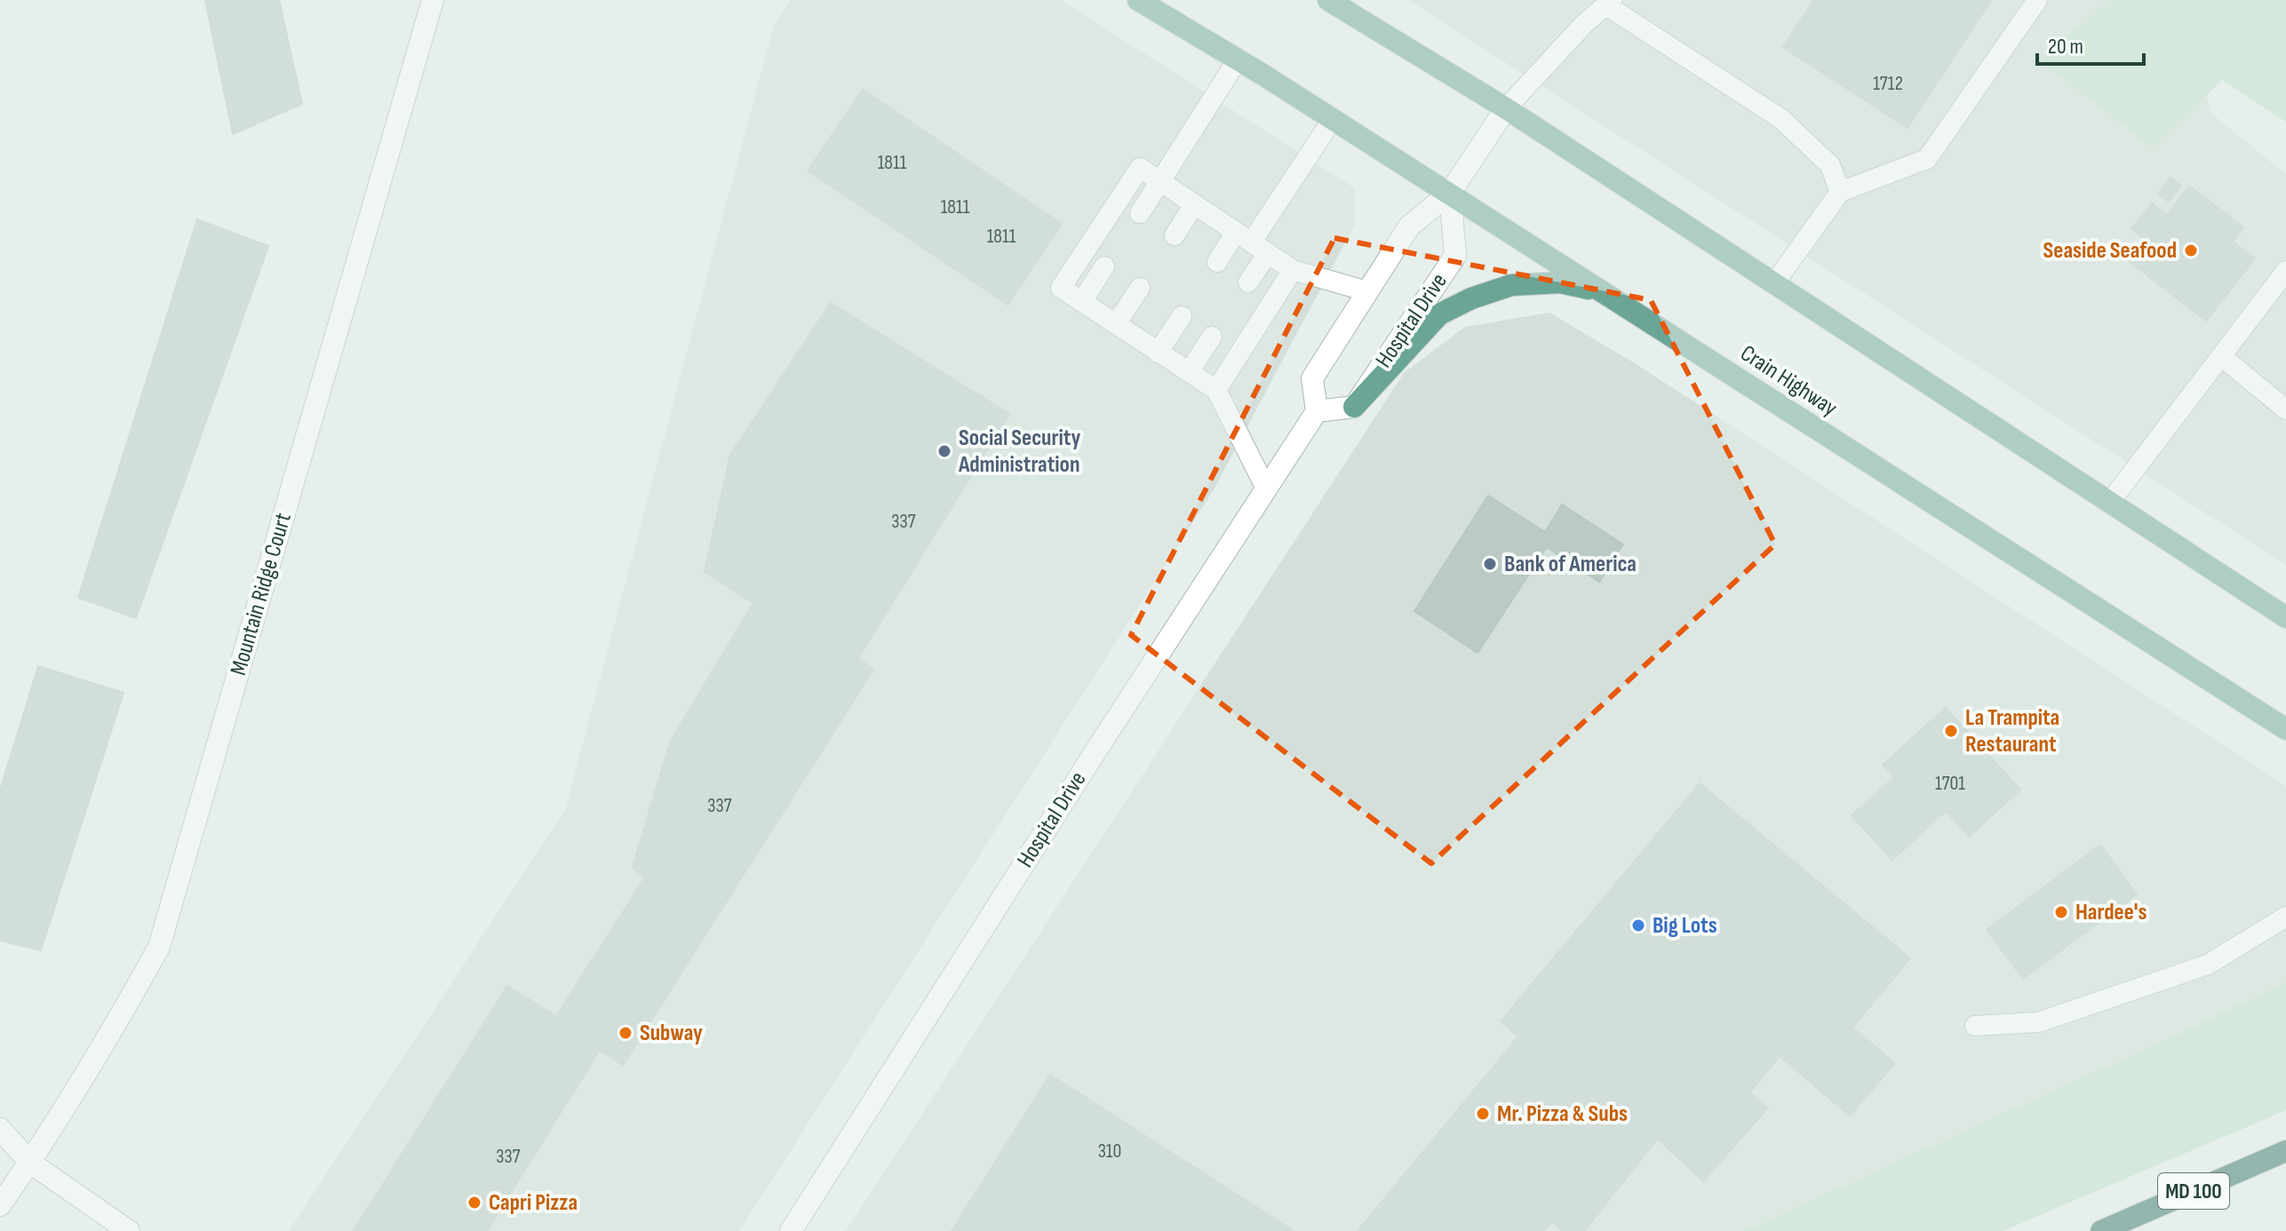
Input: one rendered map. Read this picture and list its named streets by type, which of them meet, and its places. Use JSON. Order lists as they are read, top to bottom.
{
  "streets": {
    "highway": ["MD 100"],
    "main road": ["Crain Highway"],
    "street": ["Hospital Drive", "Mountain Ridge Court"]
  },
  "crossings": [
    ["Hospital Drive", "Crain Highway"]
  ],
  "places": [
    "Seaside Seafood",
    "Social Security Administration",
    "Bank of America",
    "La Trampita Restaurant",
    "Hardee's",
    "Big Lots",
    "Subway",
    "Mr. Pizza & Subs",
    "Capri Pizza"
  ],
  "house_numbers": [
    "1712",
    "1811",
    "1811",
    "1811",
    "337",
    "1701",
    "337",
    "310",
    "337"
  ],
  "scale_bar": "20 m"
}
